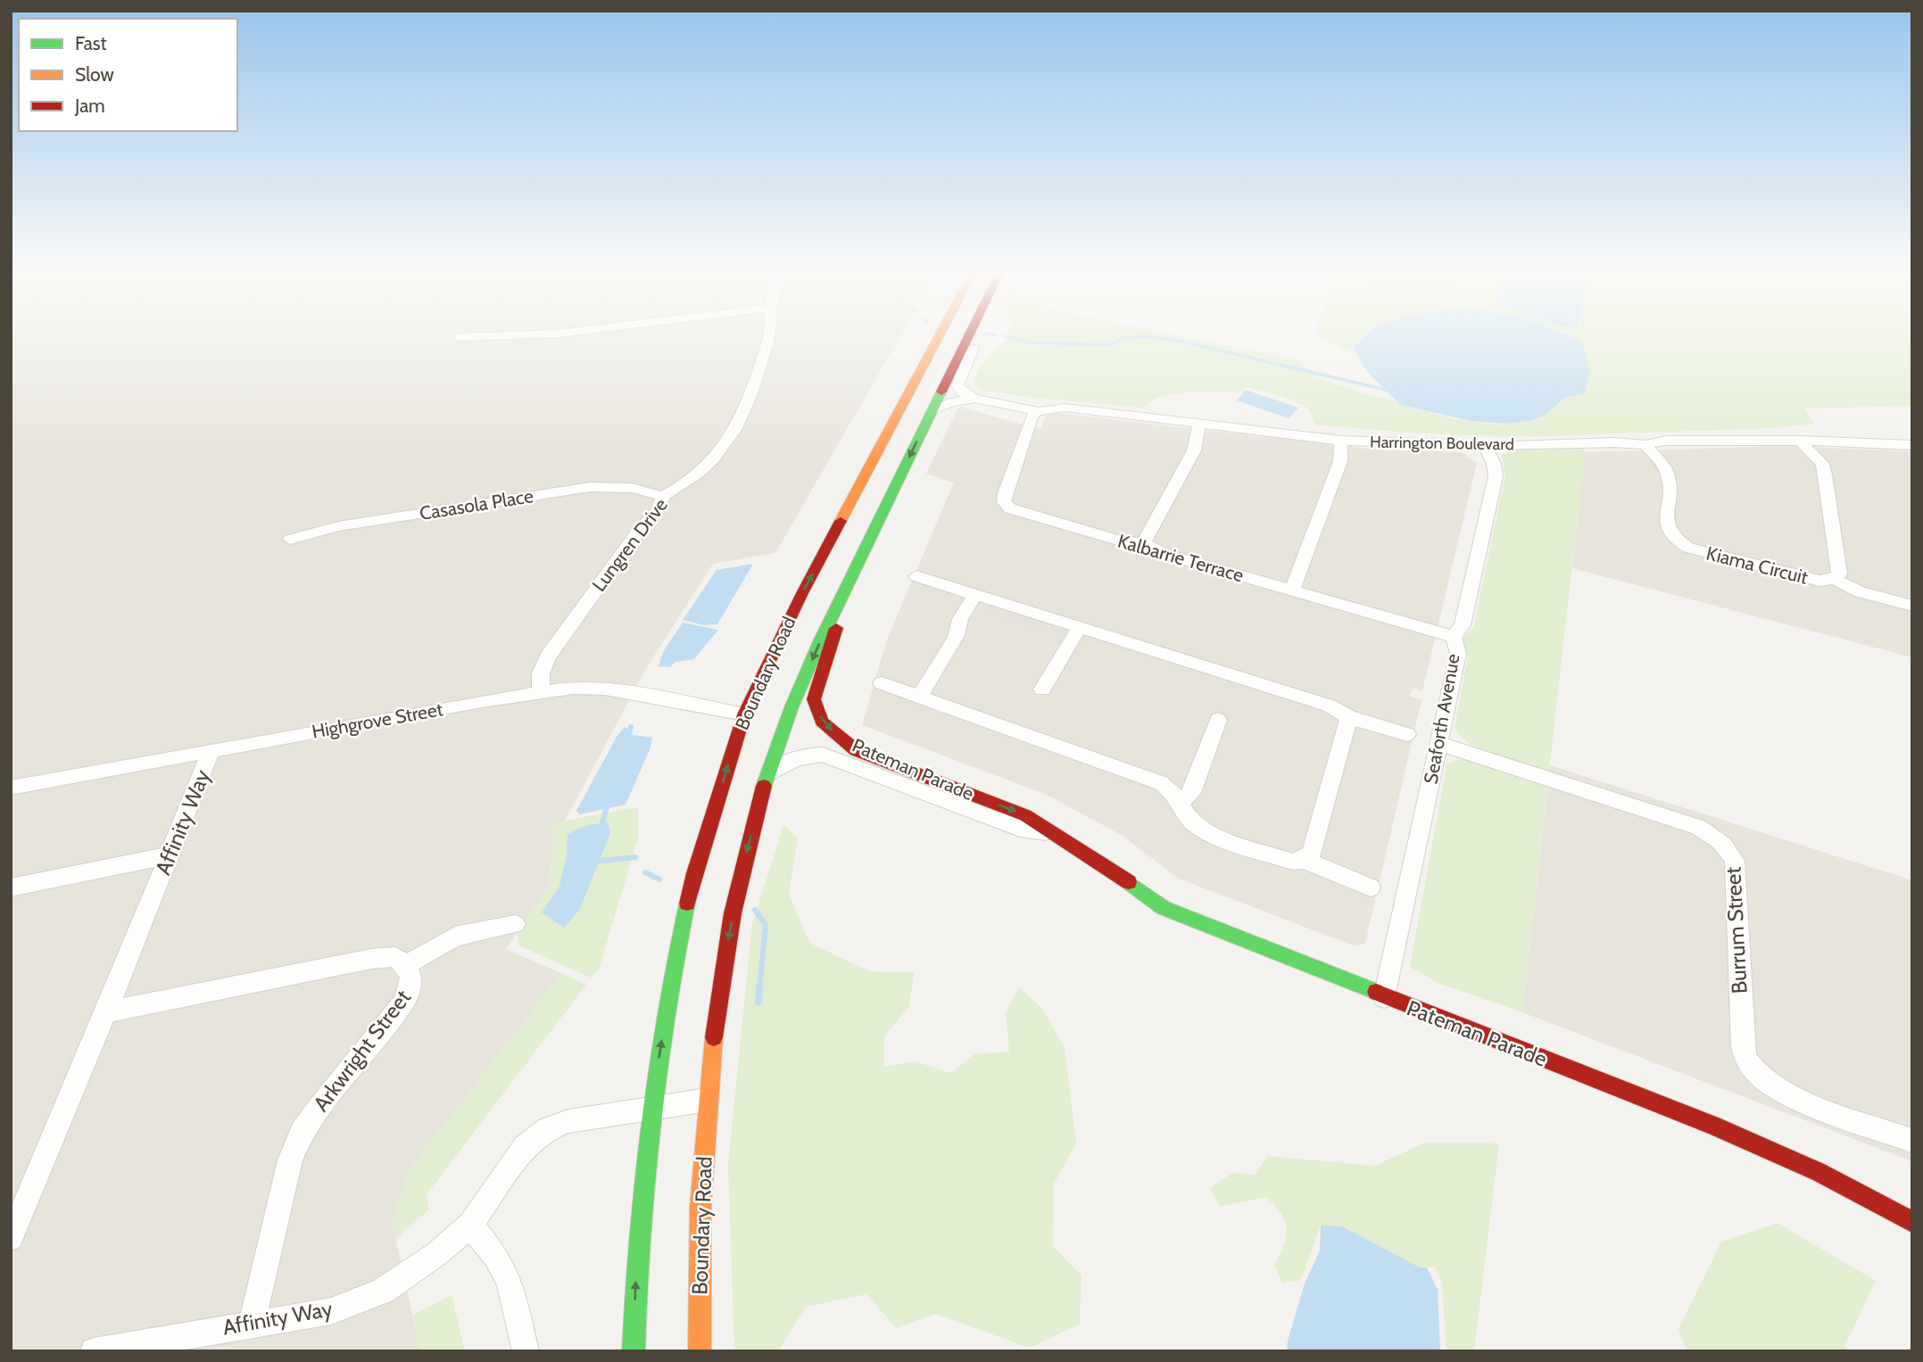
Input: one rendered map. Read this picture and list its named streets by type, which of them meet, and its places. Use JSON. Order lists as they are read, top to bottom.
{
  "streets": {
    "main road": ["Boundary Road", "Pateman Parade"],
    "street": [
      "Harrington Boulevard",
      "Casasola Place",
      "Lungren Drive",
      "Kalbarrie Terrace",
      "Kiama Circuit",
      "Seaforth Avenue",
      "Highgrove Street",
      "Affinity Way",
      "Burrum Street",
      "Arkwright Street"
    ]
  },
  "crossings": [
    ["Harrington Boulevard", "Kalbarrie Terrace"],
    ["Harrington Boulevard", "Kiama Circuit"],
    ["Harrington Boulevard", "Boundary Road"],
    ["Harrington Boulevard", "Seaforth Avenue"],
    ["Casasola Place", "Lungren Drive"],
    ["Lungren Drive", "Highgrove Street"],
    ["Kalbarrie Terrace", "Seaforth Avenue"],
    ["Boundary Road", "Highgrove Street"],
    ["Boundary Road", "Pateman Parade"],
    ["Boundary Road", "Affinity Way"],
    ["Seaforth Avenue", "Pateman Parade"],
    ["Seaforth Avenue", "Burrum Street"],
    ["Highgrove Street", "Affinity Way"],
    ["Affinity Way", "Arkwright Street"]
  ],
  "legend": ["Fast", "Slow", "Jam"]
}
